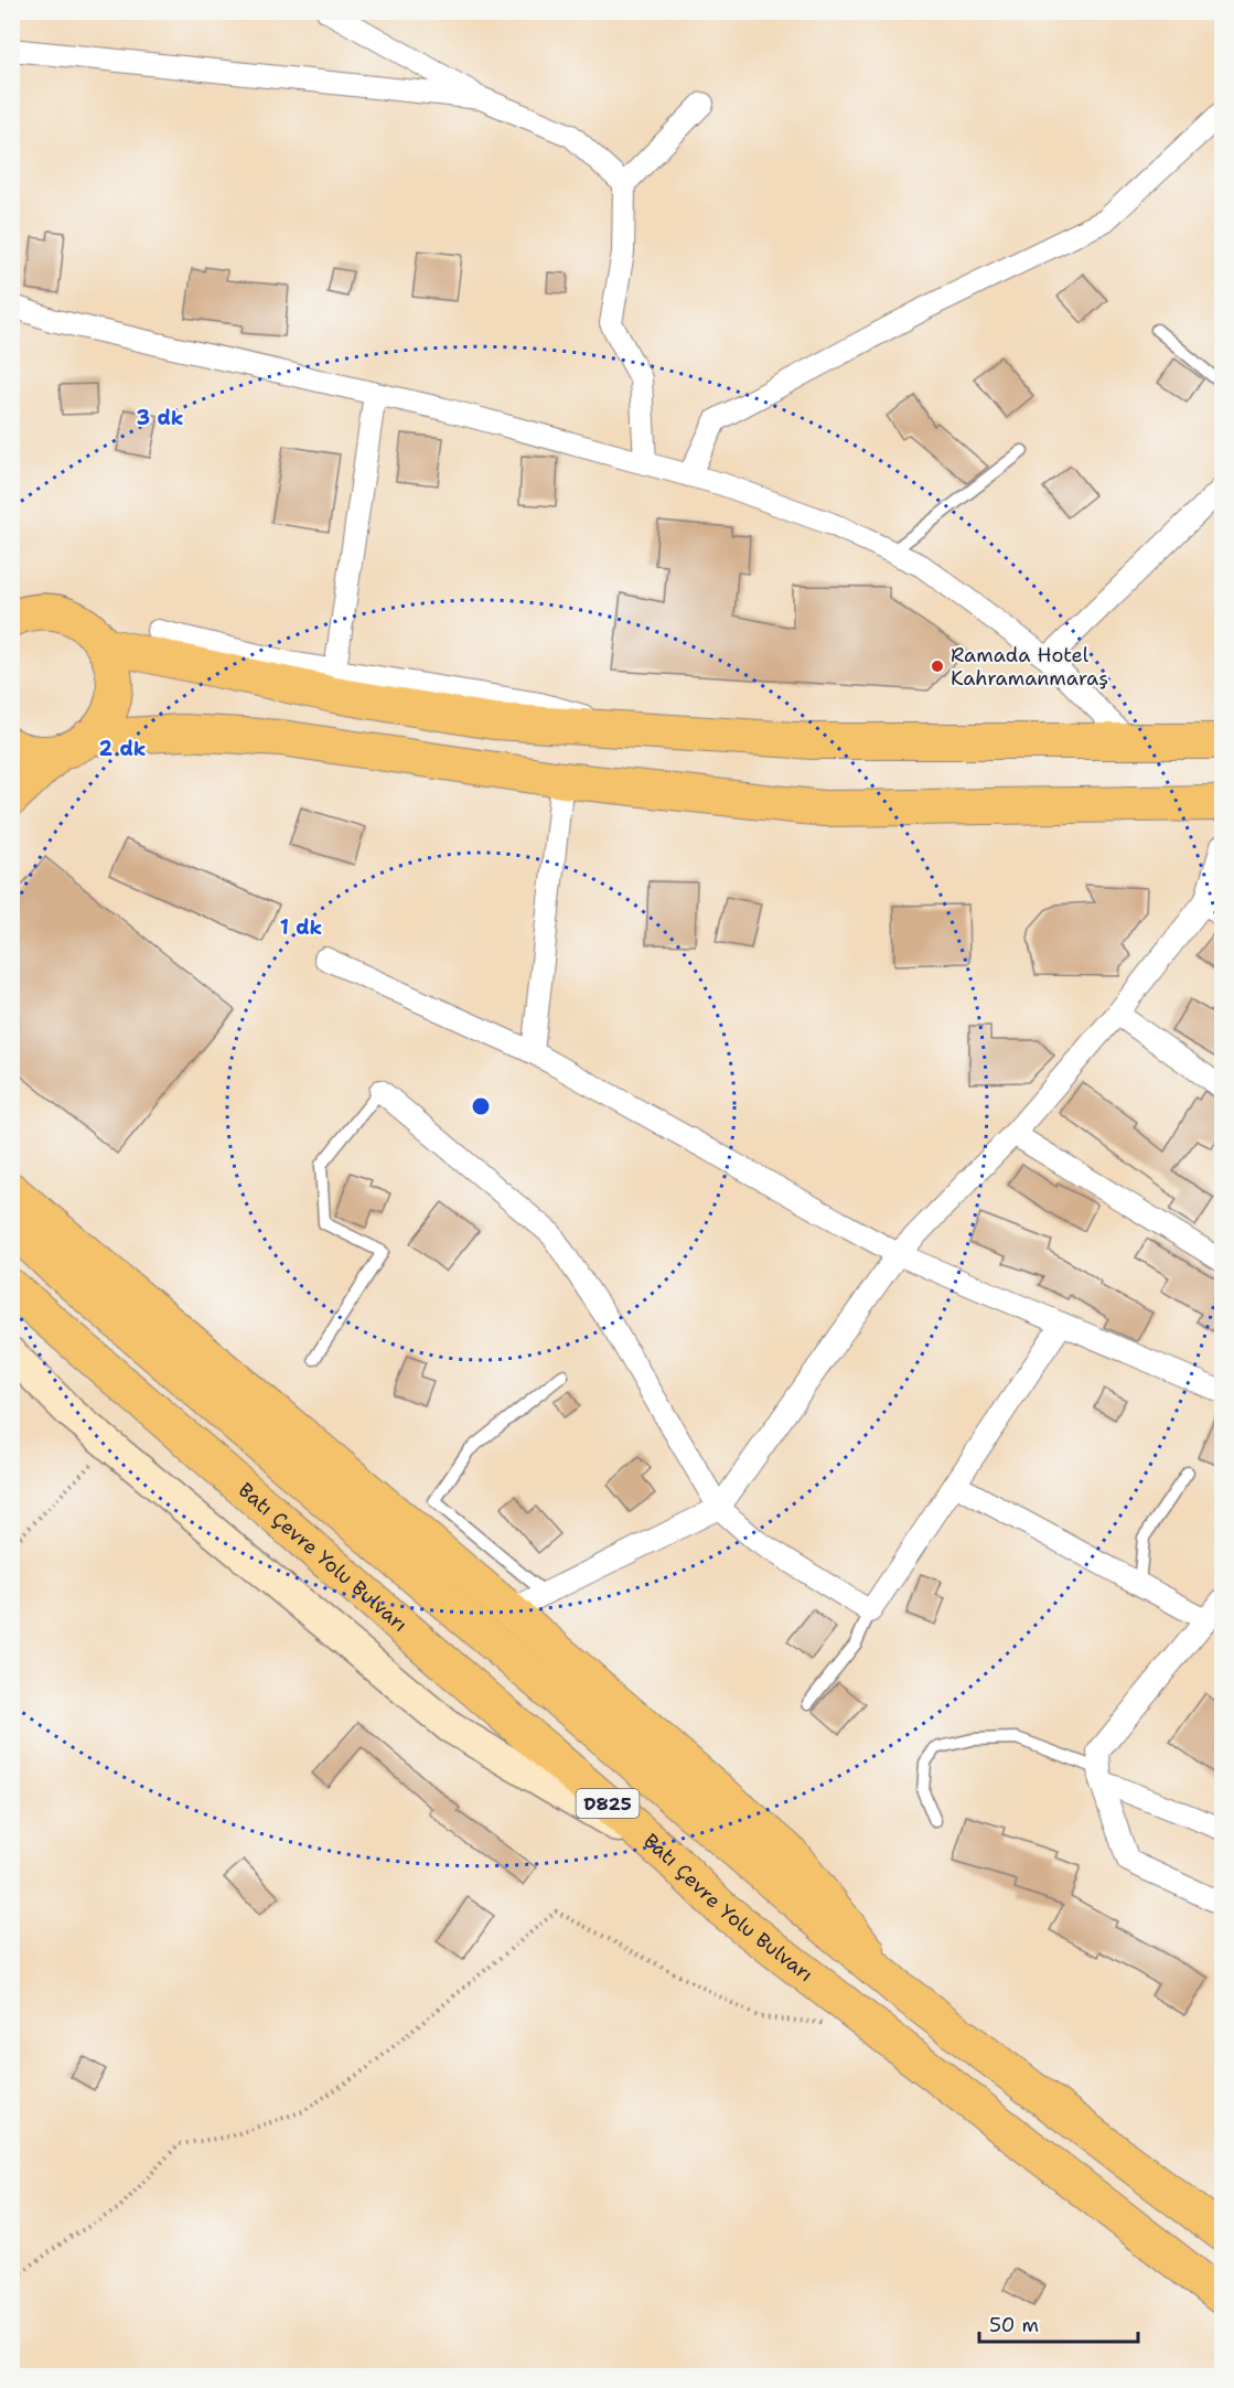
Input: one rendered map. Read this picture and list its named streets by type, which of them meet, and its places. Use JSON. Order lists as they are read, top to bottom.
{
  "streets": {
    "highway": ["Batı Çevre Yolu Bulvarı", "D825"]
  },
  "places": ["Ramada Hotel Kahramanmaraş"],
  "scale_bar": "50 m",
  "rings": ["3 dk", "2 dk", "1 dk"]
}
